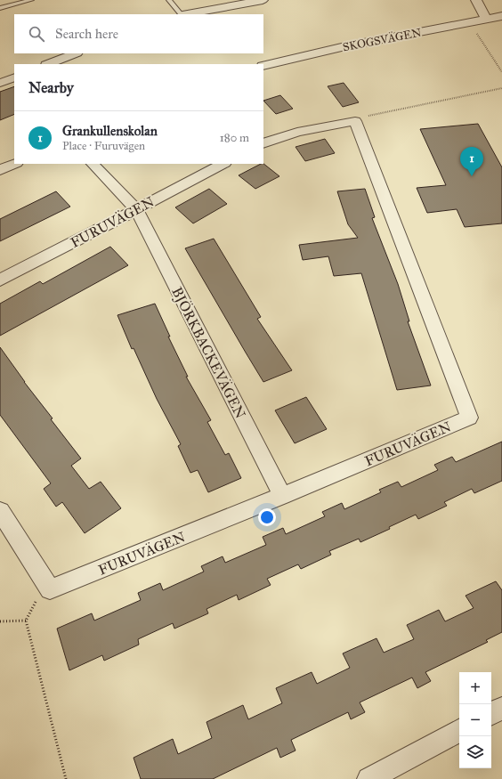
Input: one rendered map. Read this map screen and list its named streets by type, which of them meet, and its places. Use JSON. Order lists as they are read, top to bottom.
{
  "streets": {
    "street": ["SKOGSVÄGEN", "FURUVÄGEN", "BJÖRKBACKEVÄGEN"]
  },
  "crossings": [
    ["FURUVÄGEN", "BJÖRKBACKEVÄGEN"]
  ],
  "page": {
    "search": "Search here",
    "heading": "Nearby",
    "list": [
      {
        "mark": "1",
        "name": "Grankullenskolan",
        "note": "Place · Furuvägen",
        "value": "180 m"
      }
    ],
    "pins": "1",
    "map_buttons": ["+", "−"]
  }
}
